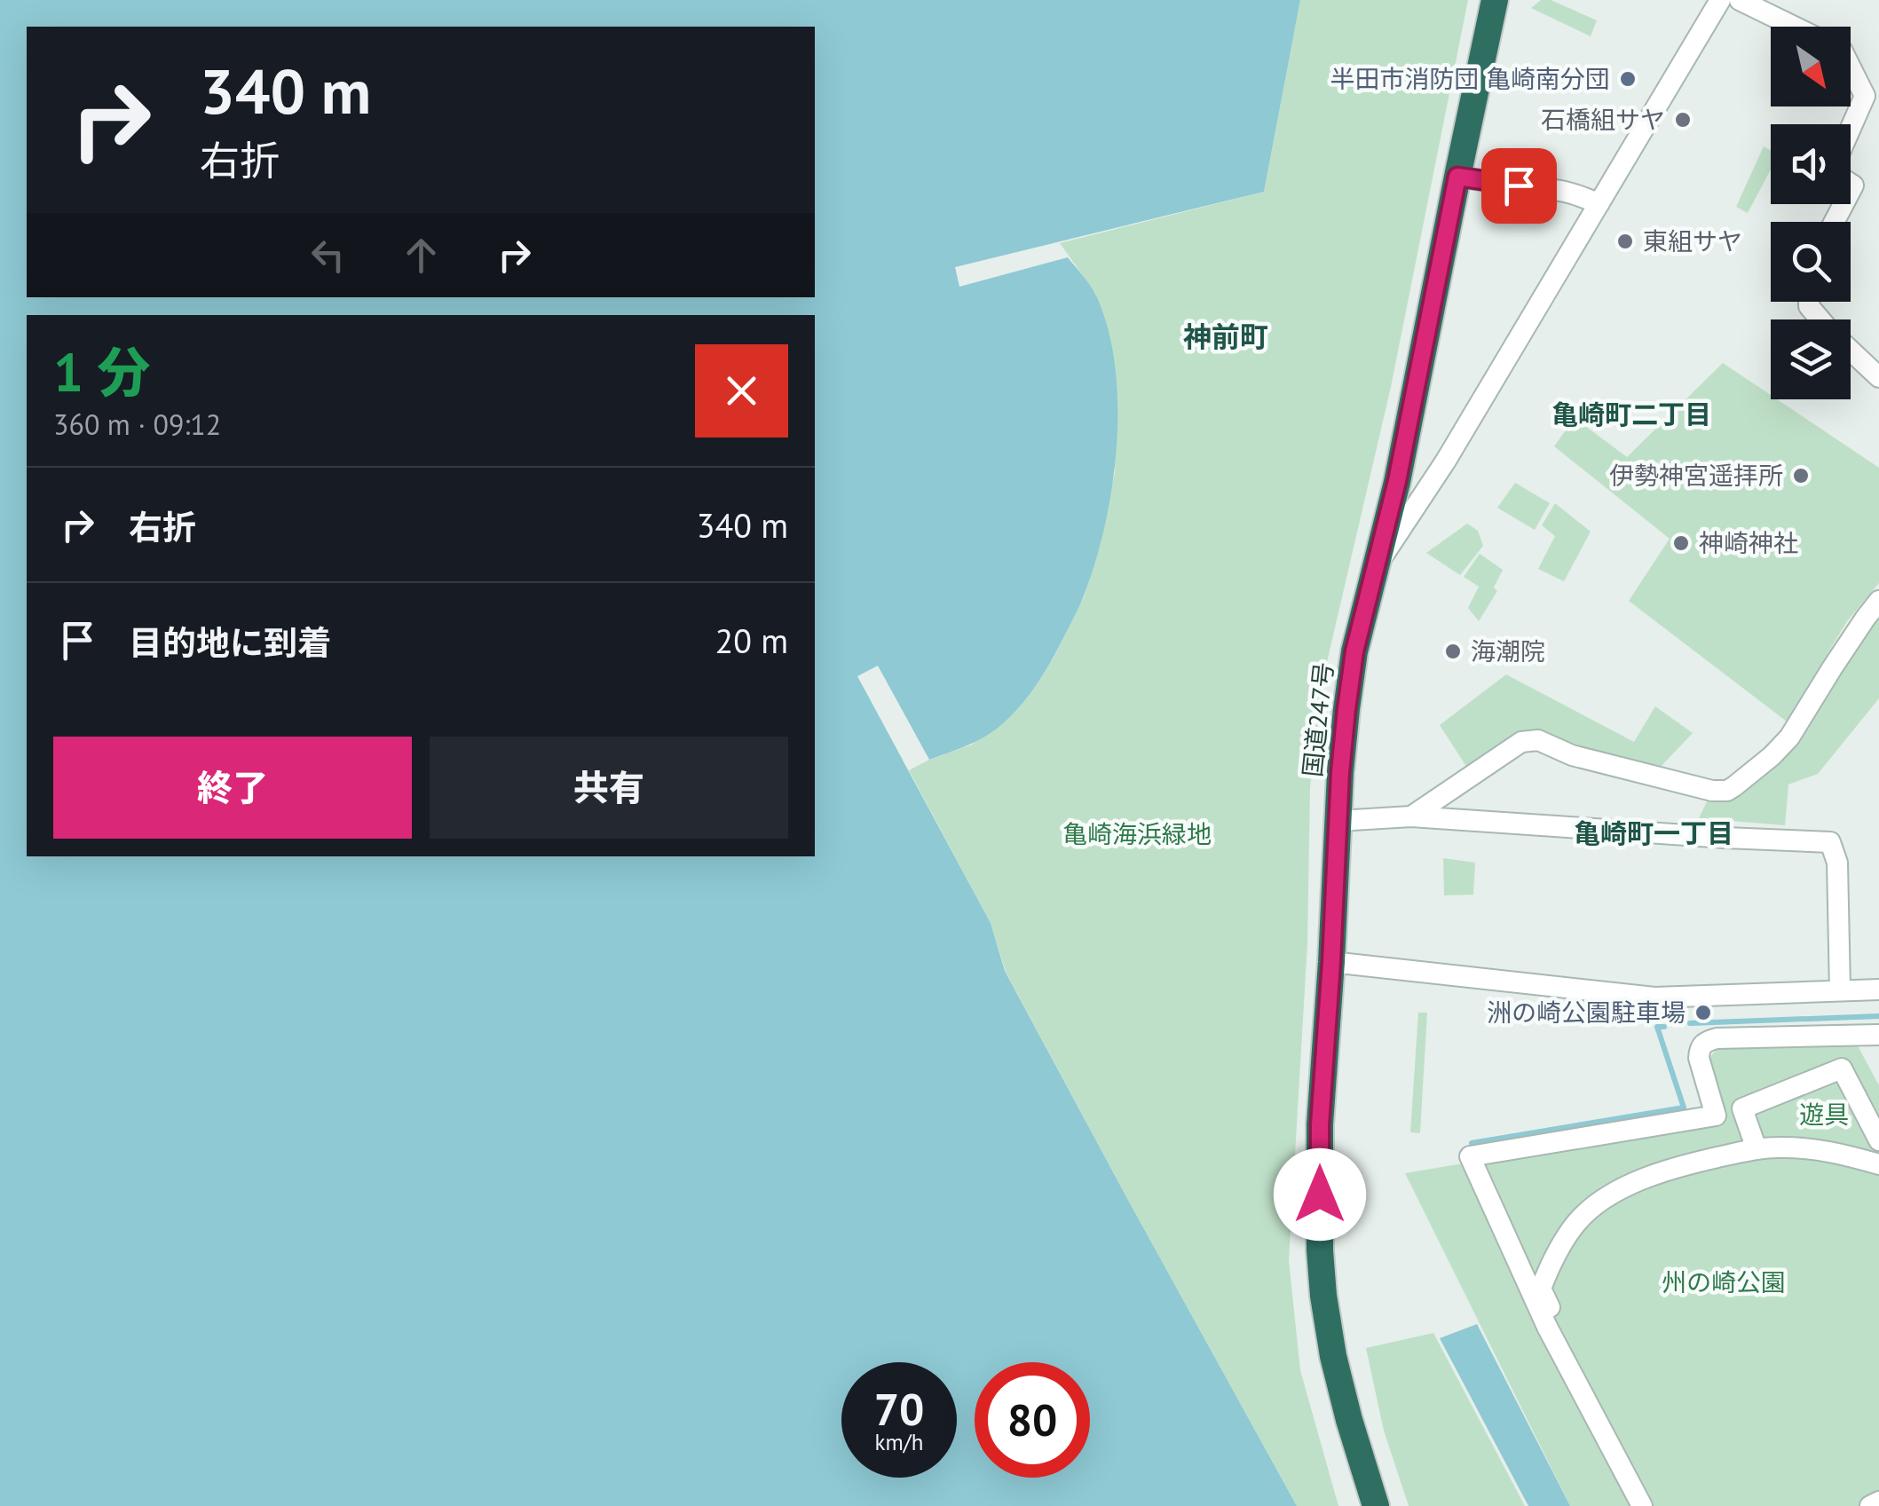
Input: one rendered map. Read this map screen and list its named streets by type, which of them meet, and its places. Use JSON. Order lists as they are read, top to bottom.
{
  "streets": {
    "highway": ["国道247号"]
  },
  "districts": ["神前町", "亀崎町二丁目", "亀崎町一丁目"],
  "parks": ["亀崎海浜緑地", "遊具", "州の崎公園"],
  "places": [
    "半田市消防団 亀崎南分団",
    "石橋組サヤ",
    "東組サヤ",
    "伊勢神宮遥拝所",
    "神崎神社",
    "海潮院",
    "洲の崎公園駐車場"
  ],
  "north": "bottom right",
  "page": {
    "turn": ["340 m", "右折"],
    "heading": ["1 分", "360 m · 09:12"],
    "list": [
      {
        "name": "右折",
        "value": "340 m"
      },
      {
        "name": "目的地に到着",
        "value": "20 m"
      }
    ],
    "buttons": ["終了", "共有"],
    "speed": "70 km/h",
    "limit": "80"
  }
}
